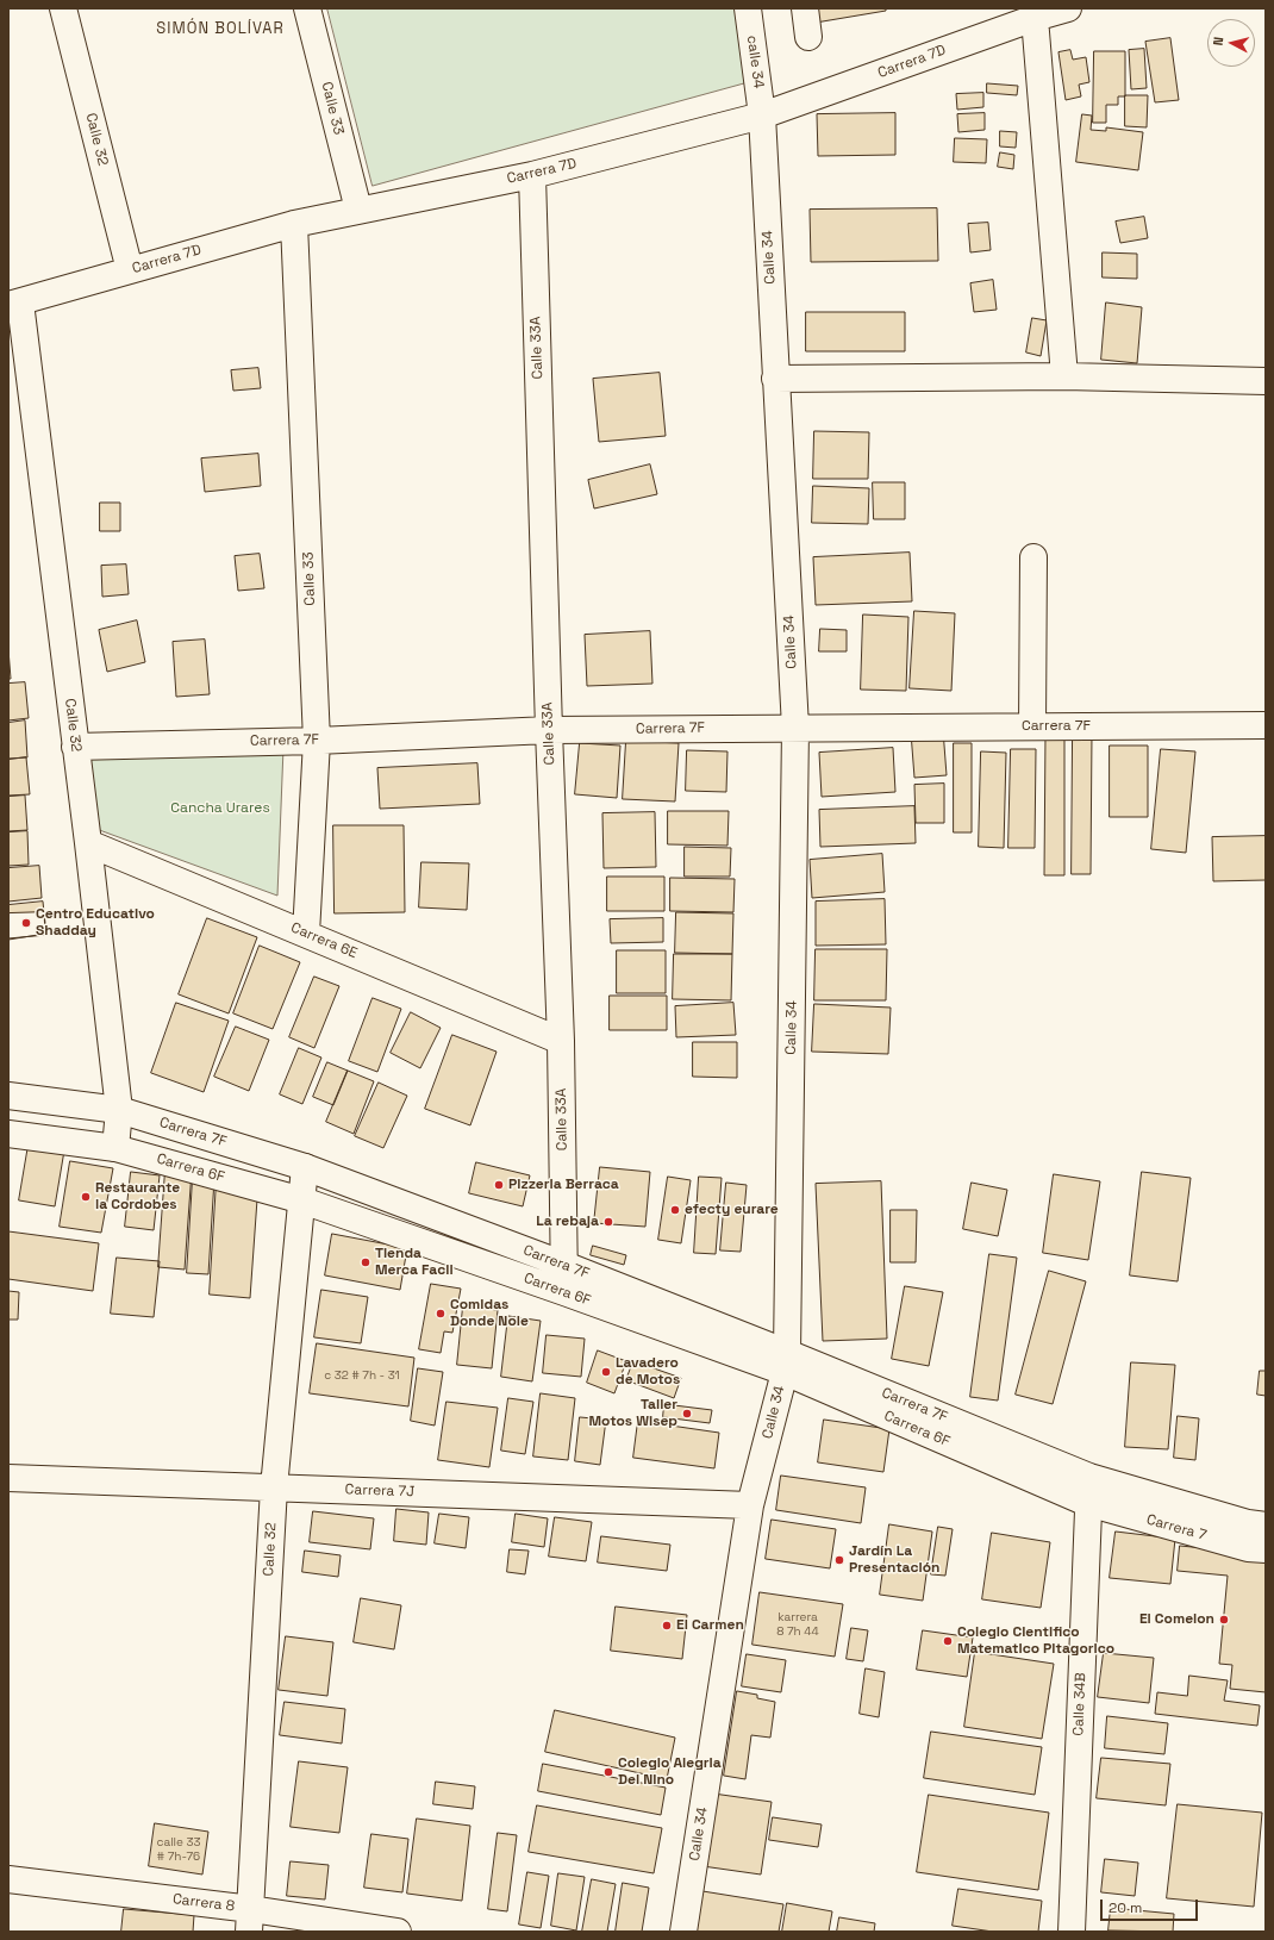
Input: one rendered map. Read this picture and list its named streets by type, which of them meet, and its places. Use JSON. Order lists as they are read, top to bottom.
{
  "streets": {
    "street": [
      "calle 34",
      "Carrera 7D",
      "Calle 33",
      "Calle 32",
      "Calle 34",
      "Calle 33A",
      "Carrera 7F",
      "Carrera 6E",
      "Carrera 6F",
      "Carrera 7J",
      "Carrera 7",
      "Calle 34B",
      "Carrera 8"
    ]
  },
  "crossings": [
    ["calle 34", "Carrera 7D"],
    ["calle 34", "Calle 34"],
    ["Carrera 7D", "Calle 33"],
    ["Carrera 7D", "Calle 32"],
    ["Carrera 7D", "Calle 34"],
    ["Carrera 7D", "Calle 33A"],
    ["Calle 33", "Carrera 7F"],
    ["Calle 33", "Carrera 6E"],
    ["Calle 32", "Carrera 7F"],
    ["Calle 32", "Carrera 6E"],
    ["Calle 32", "Carrera 6F"],
    ["Calle 32", "Carrera 7J"],
    ["Calle 32", "Carrera 8"],
    ["Calle 34", "Carrera 7F"],
    ["Calle 34", "Carrera 6F"],
    ["Calle 34", "Carrera 7J"],
    ["Calle 33A", "Carrera 7F"],
    ["Calle 33A", "Carrera 6E"],
    ["Calle 33A", "Carrera 6F"],
    ["Carrera 7F", "Carrera 6F"],
    ["Carrera 7F", "Carrera 7"],
    ["Carrera 7F", "Calle 34B"],
    ["Carrera 6F", "Carrera 7"],
    ["Carrera 6F", "Calle 34B"],
    ["Carrera 7", "Calle 34B"]
  ],
  "districts": ["SIMÓN BOLÍVAR"],
  "parks": ["Cancha Urares"],
  "places": [
    "Centro Educativo Shadday",
    "Pizzeria Berraca",
    "Restaurante la Cordobes",
    "efecty eurare",
    "La rebaja",
    "Tienda Merca Facil",
    "Comidas Donde Nole",
    "Lavadero de Motos",
    "Taller Motos Wisep",
    "Jardín La Presentación",
    "El Comelon",
    "El Carmen",
    "Colegio Cientifico Matematico Pitagorico",
    "Colegio Alegria Del Nino"
  ],
  "house_numbers": ["c 32 # 7h - 31", "karrera 8 7h 44", "calle 33 # 7h-76"],
  "scale_bar": "20 m",
  "north": "left"
}
